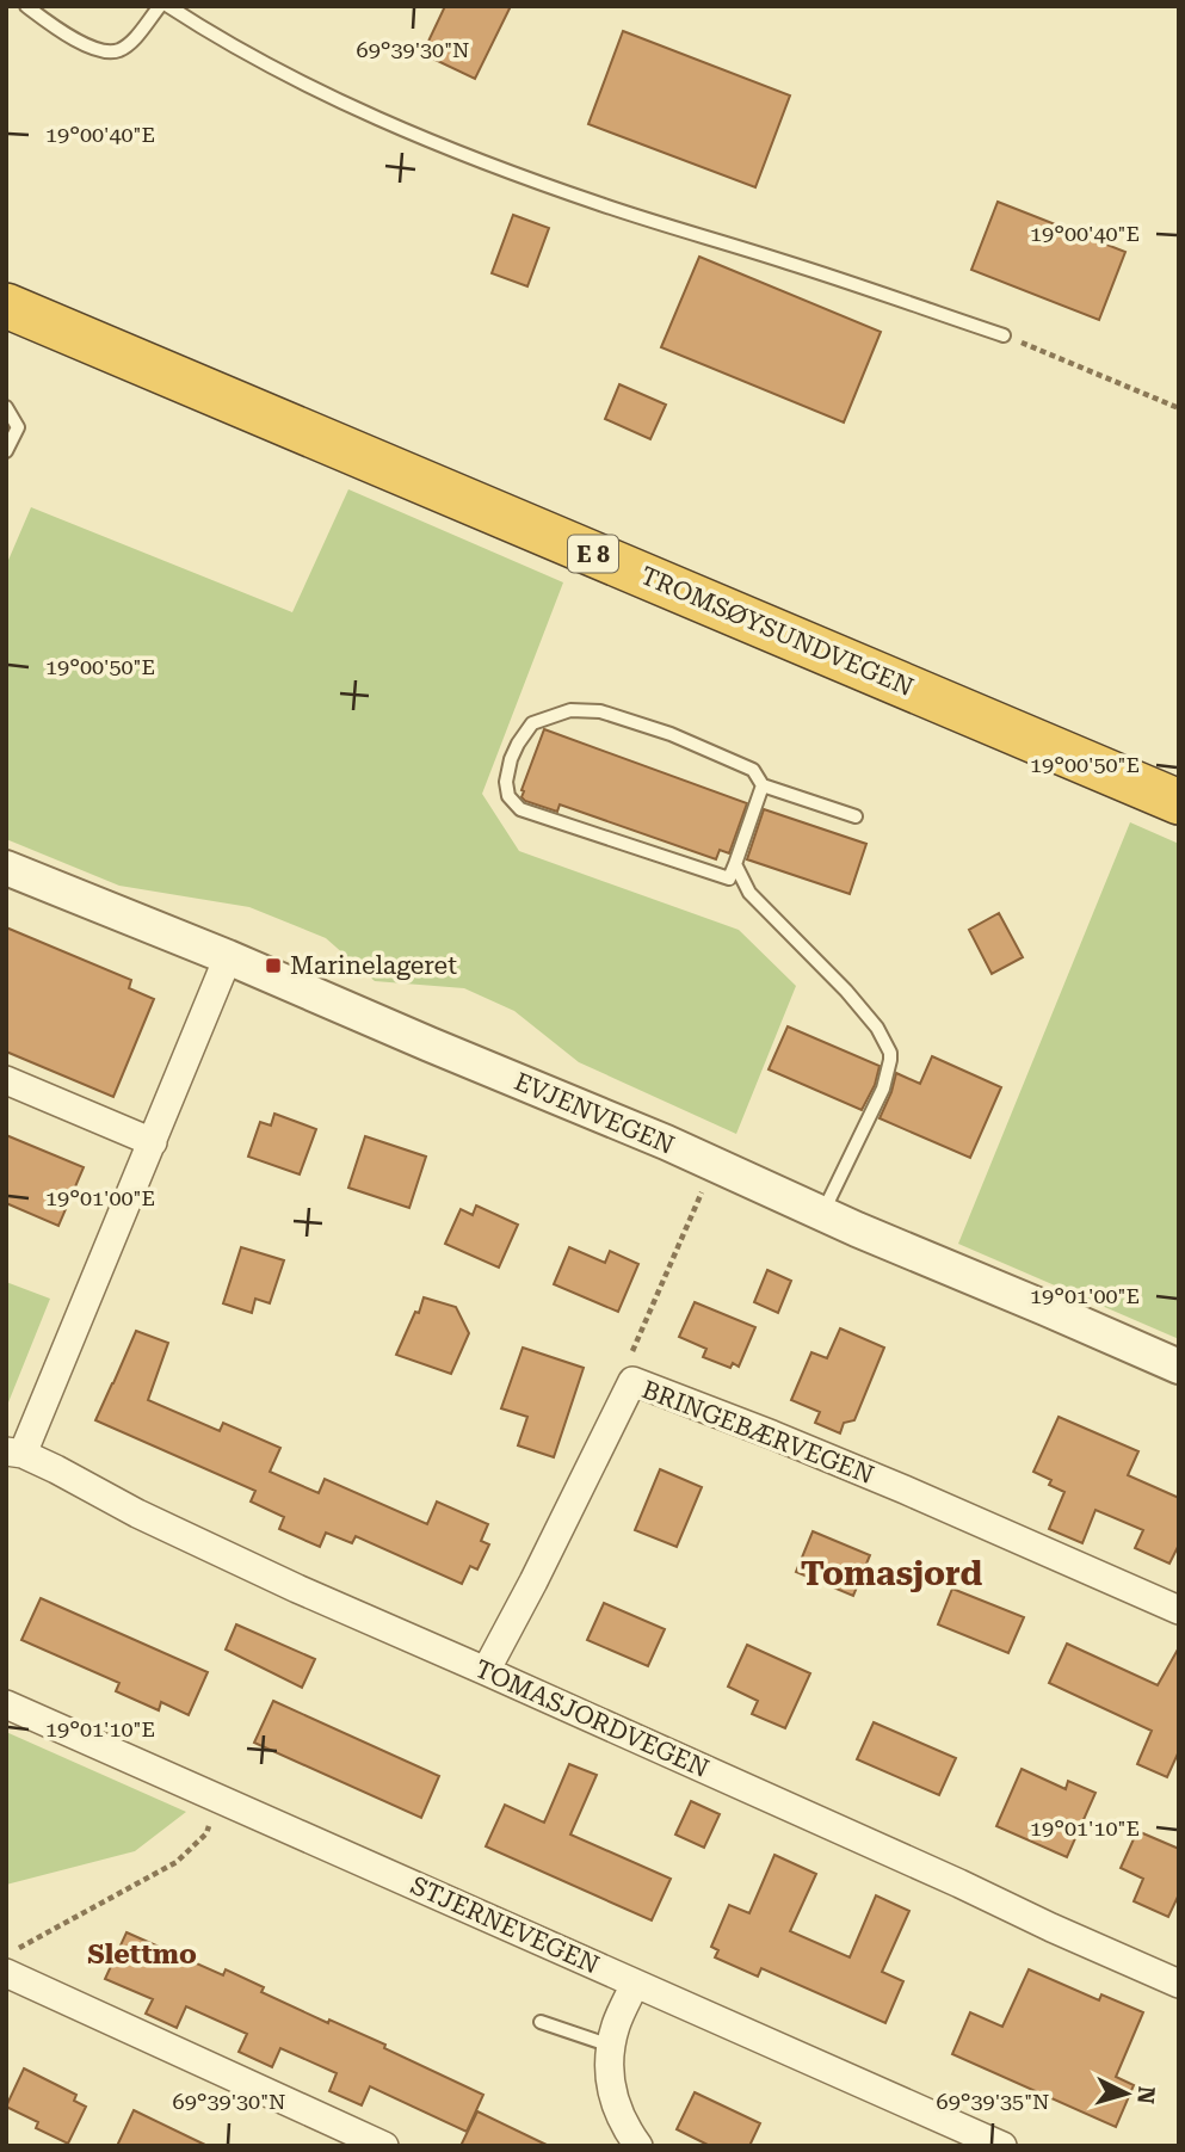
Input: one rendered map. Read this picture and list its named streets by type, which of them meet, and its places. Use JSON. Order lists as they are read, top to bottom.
{
  "streets": {
    "highway": ["E 8", "TROMSØYSUNDVEGEN"],
    "street": [
      "EVJENVEGEN",
      "BRINGEBÆRVEGEN",
      "TOMASJORDVEGEN",
      "STJERNEVEGEN"
    ]
  },
  "crossings": [
    ["BRINGEBÆRVEGEN", "TOMASJORDVEGEN"]
  ],
  "districts": ["Tomasjord", "Slettmo"],
  "places": {
    "transit": ["Marinelageret"]
  },
  "north": "right",
  "coordinates": [
    "69°39'30\"N",
    "19°00'40\"E",
    "19°00'50\"E",
    "19°01'00\"E",
    "19°01'10\"E",
    "69°39'35\"N"
  ]
}
